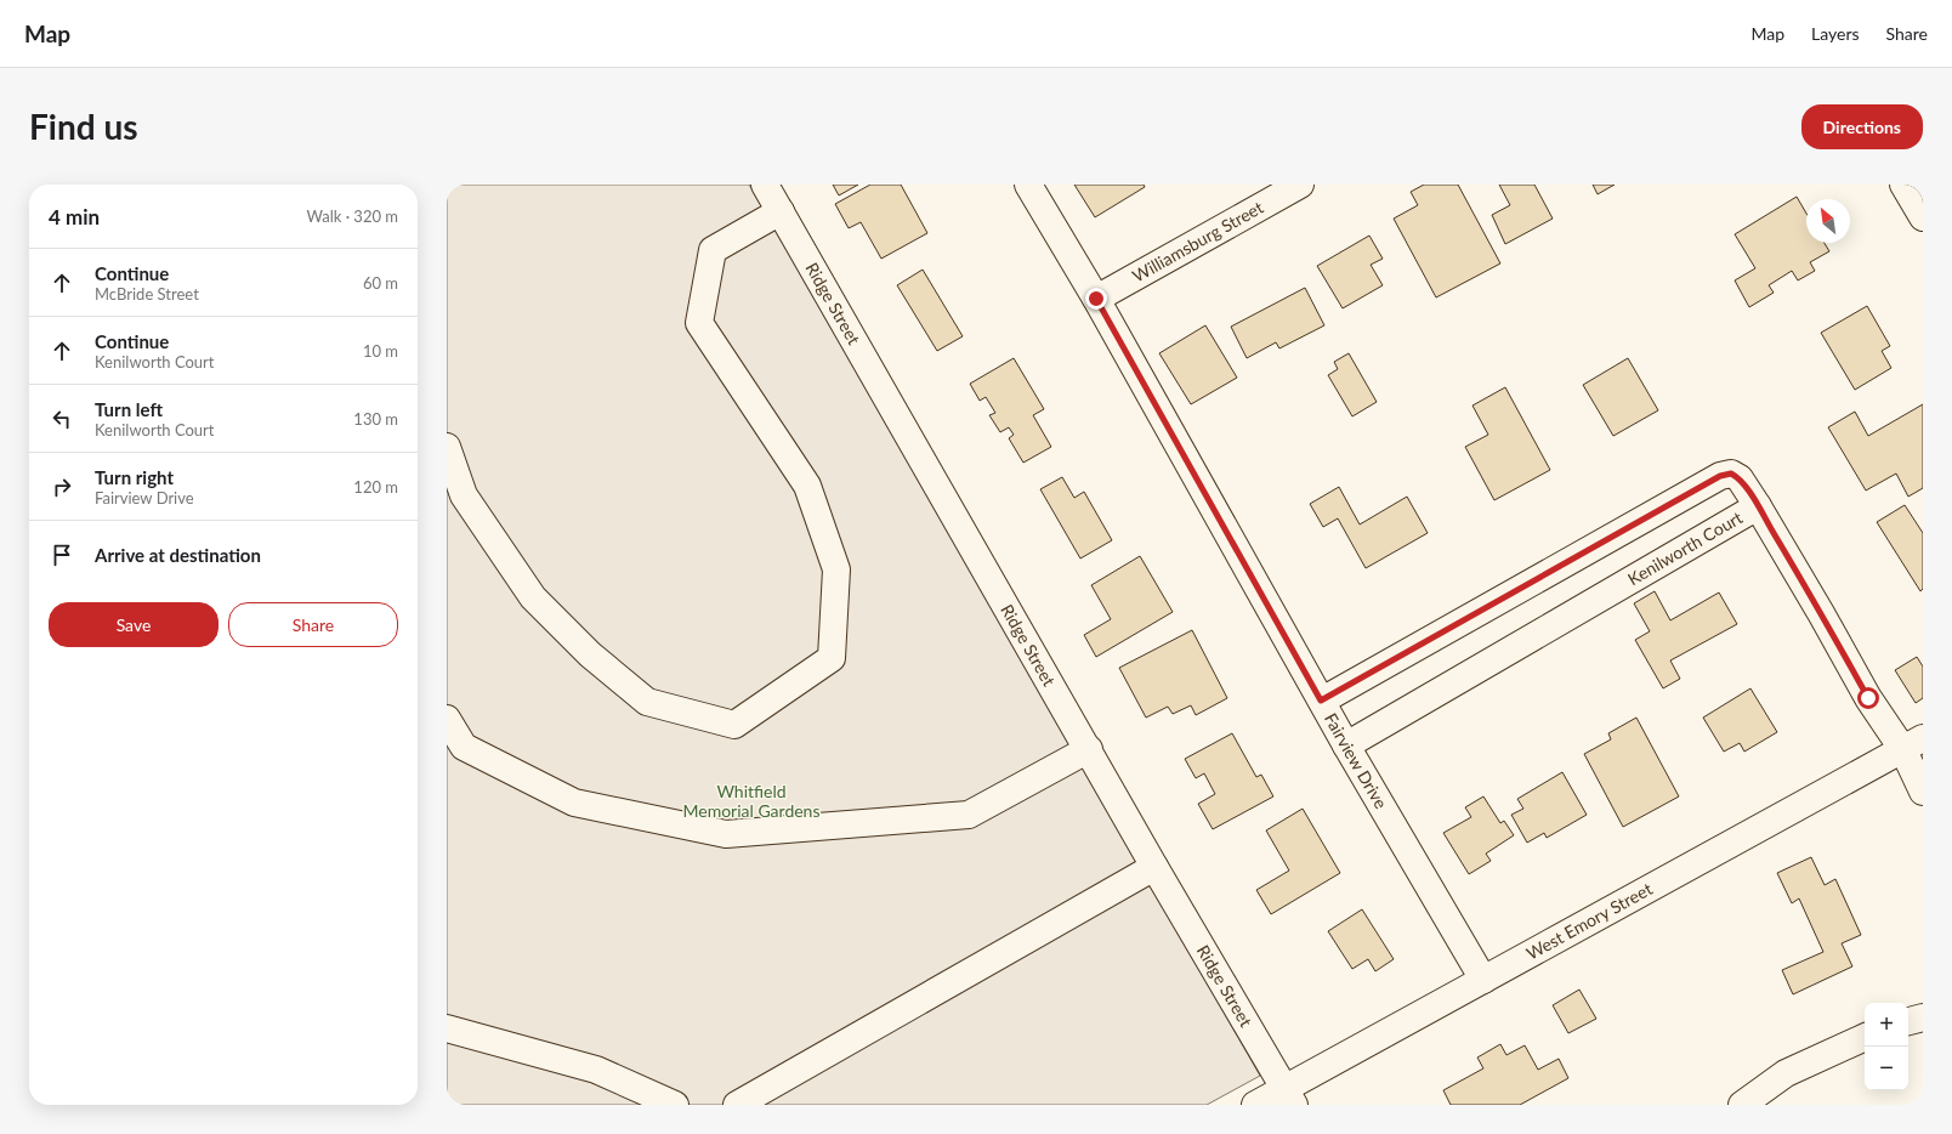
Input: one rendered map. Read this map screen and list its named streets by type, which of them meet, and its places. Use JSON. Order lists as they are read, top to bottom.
{
  "streets": {
    "street": [
      "Williamsburg Street",
      "Ridge Street",
      "Kenilworth Court",
      "Fairview Drive",
      "West Emory Street"
    ]
  },
  "crossings": [
    ["Williamsburg Street", "Fairview Drive"],
    ["Ridge Street", "West Emory Street"],
    ["Kenilworth Court", "Fairview Drive"],
    ["Fairview Drive", "West Emory Street"]
  ],
  "parks": ["Whitfield Memorial Gardens"],
  "north": "top left",
  "page": {
    "header": "Map",
    "nav": ["Map", "Layers", "Share"],
    "buttons": [
      "Directions",
      ["Save", "Share"]
    ],
    "title": "Find us",
    "heading": ["4 min", "Walk · 320 m"],
    "list": [
      ["Continue", "McBride Street", "60 m"],
      ["Continue", "Kenilworth Court", "10 m"],
      ["Turn left", "Kenilworth Court", "130 m"],
      ["Turn right", "Fairview Drive", "120 m"],
      "Arrive at destination"
    ],
    "map_buttons": ["+", "−"]
  }
}
